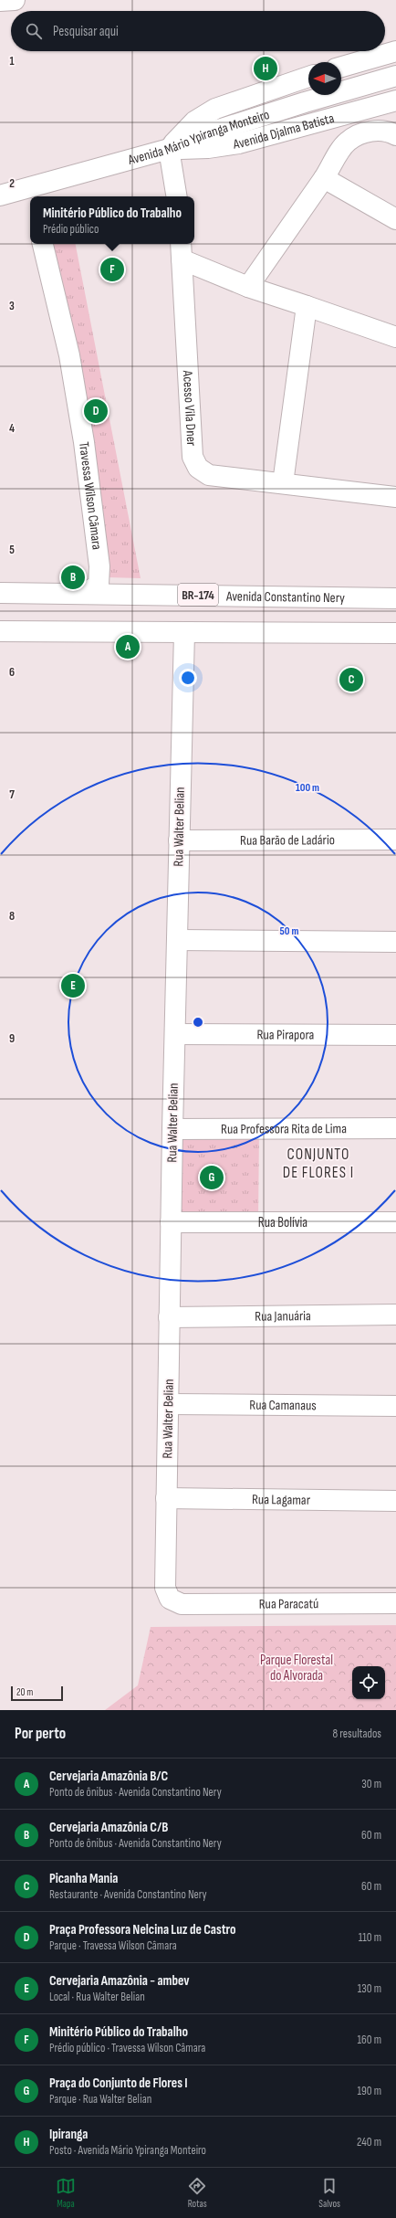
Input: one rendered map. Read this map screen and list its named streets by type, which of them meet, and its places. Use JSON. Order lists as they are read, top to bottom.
{
  "streets": {
    "main road": [
      "Avenida Djalma Batista",
      "Avenida Mário Ypiranga Monteiro",
      "Acesso Vila Dner",
      "Travessa Wilson Câmara",
      "BR-174",
      "Avenida Constantino Nery",
      "Rua Walter Belian",
      "Rua Barão de Ladário",
      "Rua Pirapora",
      "Rua Professora Rita de Lima",
      "Rua Bolívia",
      "Rua Januária",
      "Rua Camanaus",
      "Rua Lagamar",
      "Rua Paracatú"
    ]
  },
  "crossings": [
    ["Avenida Djalma Batista", "Avenida Mário Ypiranga Monteiro"],
    ["Travessa Wilson Câmara", "Avenida Constantino Nery"],
    ["Rua Walter Belian", "Rua Barão de Ladário"],
    ["Rua Walter Belian", "Rua Pirapora"],
    ["Rua Walter Belian", "Rua Professora Rita de Lima"],
    ["Rua Walter Belian", "Rua Bolívia"],
    ["Rua Walter Belian", "Rua Januária"],
    ["Rua Walter Belian", "Rua Camanaus"],
    ["Rua Walter Belian", "Rua Lagamar"],
    ["Rua Walter Belian", "Rua Paracatú"]
  ],
  "districts": ["CONJUNTO DE FLORES I"],
  "parks": ["Parque Florestal do Alvorada"],
  "scale_bar": "20 m",
  "north": "left",
  "page": {
    "search": "Pesquisar aqui",
    "pins": [
      "H",
      "F",
      "D",
      "B",
      "A",
      "C",
      "E",
      "G"
    ],
    "popup": ["Minitério Público do Trabalho", "Prédio público"],
    "scale": "20 m",
    "heading": ["Por perto", "8 resultados"],
    "list": [
      {
        "mark": "A",
        "name": "Cervejaria Amazônia B/C",
        "note": "Ponto de ônibus · Avenida Constantino Nery",
        "value": "30 m"
      },
      {
        "mark": "B",
        "name": "Cervejaria Amazônia C/B",
        "note": "Ponto de ônibus · Avenida Constantino Nery",
        "value": "60 m"
      },
      {
        "mark": "C",
        "name": "Picanha Mania",
        "note": "Restaurante · Avenida Constantino Nery",
        "value": "60 m"
      },
      {
        "mark": "D",
        "name": "Praça Professora Nelcina Luz de Castro",
        "note": "Parque · Travessa Wilson Câmara",
        "value": "110 m"
      },
      {
        "mark": "E",
        "name": "Cervejaria Amazônia - ambev",
        "note": "Local · Rua Walter Belian",
        "value": "130 m"
      },
      {
        "mark": "F",
        "name": "Minitério Público do Trabalho",
        "note": "Prédio público · Travessa Wilson Câmara",
        "value": "160 m"
      },
      {
        "mark": "G",
        "name": "Praça do Conjunto de Flores I",
        "note": "Parque · Rua Walter Belian",
        "value": "190 m"
      },
      {
        "mark": "H",
        "name": "Ipiranga",
        "note": "Posto · Avenida Mário Ypiranga Monteiro",
        "value": "240 m"
      }
    ],
    "nav": ["Mapa", "Rotas", "Salvos"]
  },
  "grid": {
    "rows": [
      "1",
      "2",
      "3",
      "4",
      "5",
      "6",
      "7",
      "8",
      "9"
    ]
  },
  "rings": ["100 m", "50 m"]
}
